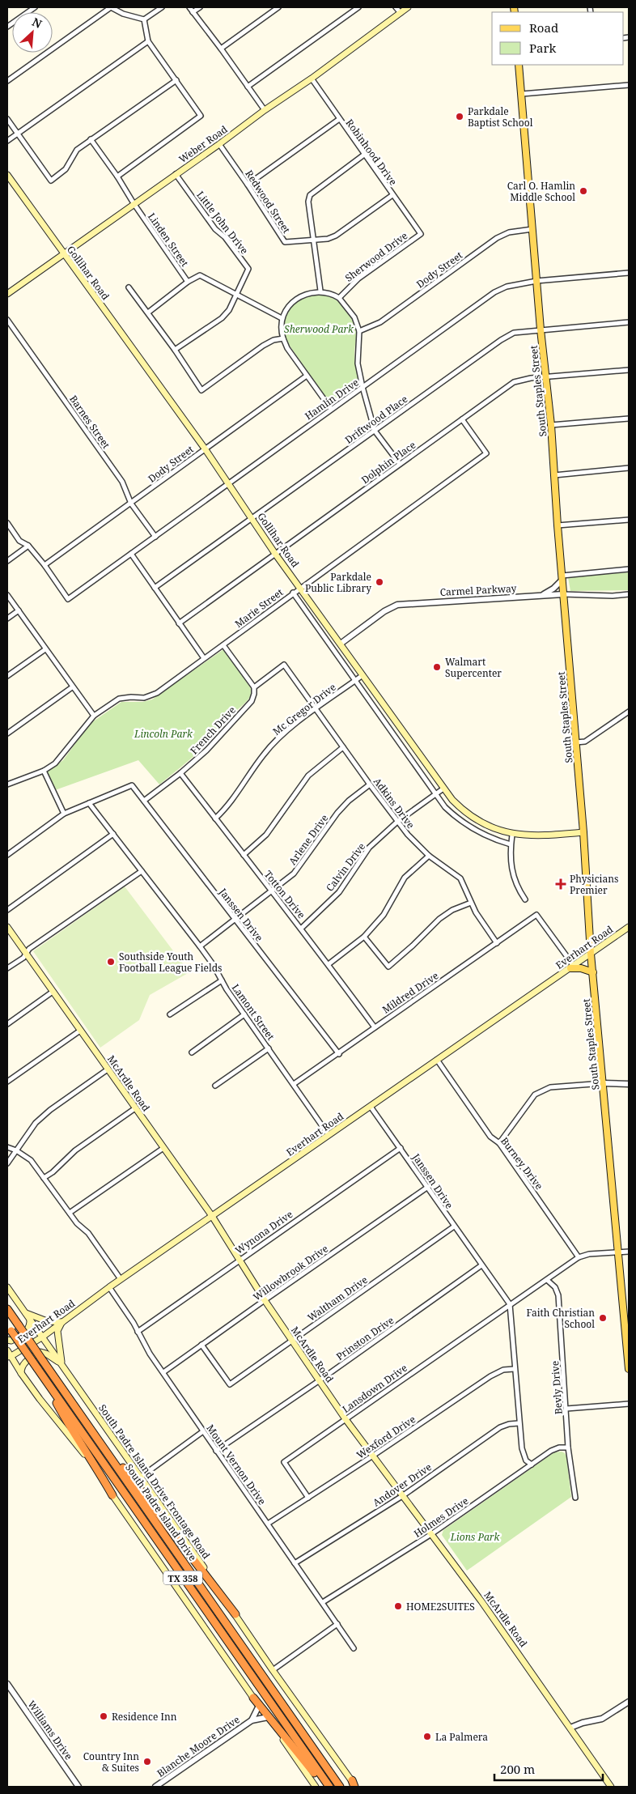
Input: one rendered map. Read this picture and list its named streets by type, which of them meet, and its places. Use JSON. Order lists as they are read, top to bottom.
{
  "streets": {
    "highway": ["South Padre Island Drive", "TX 358"],
    "main road": [
      "Weber Road",
      "Gollihar Road",
      "South Staples Street",
      "Everhart Road",
      "McArdle Road",
      "South Padre Island Drive Frontage Road"
    ],
    "street": [
      "Robinhood Drive",
      "Redwood Street",
      "Little John Drive",
      "Linden Street",
      "Sherwood Drive",
      "Dody Street",
      "Hamlin Drive",
      "Driftwood Place",
      "Barnes Street",
      "Dolphin Place",
      "Carmel Parkway",
      "Marie Street",
      "Mc Gregor Drive",
      "French Drive",
      "Adkins Drive",
      "Arlene Drive",
      "Calvin Drive",
      "Totton Drive",
      "Janssen Drive",
      "Mildred Drive",
      "Lamont Street",
      "Burney Drive",
      "Wynona Drive",
      "Willowbrook Drive",
      "Waltham Drive",
      "Prinston Drive",
      "Bevly Drive",
      "Lansdown Drive",
      "Wexford Drive",
      "Mount Vernon Drive",
      "Andover Drive",
      "Holmes Drive",
      "Williams Drive",
      "Blanche Moore Drive"
    ]
  },
  "crossings": [
    ["Weber Road", "Robinhood Drive"],
    ["Weber Road", "Redwood Street"],
    ["Weber Road", "Little John Drive"],
    ["Weber Road", "Linden Street"],
    ["Weber Road", "Gollihar Road"],
    ["Robinhood Drive", "Sherwood Drive"],
    ["Little John Drive", "Linden Street"],
    ["Dody Street", "Gollihar Road"],
    ["Dody Street", "South Staples Street"],
    ["Dody Street", "Hamlin Drive"],
    ["Dody Street", "Barnes Street"],
    ["Gollihar Road", "South Staples Street"],
    ["Gollihar Road", "Hamlin Drive"],
    ["Gollihar Road", "Driftwood Place"],
    ["Gollihar Road", "Dolphin Place"],
    ["Gollihar Road", "Carmel Parkway"],
    ["Gollihar Road", "Marie Street"],
    ["Gollihar Road", "Mc Gregor Drive"],
    ["Gollihar Road", "Calvin Drive"],
    ["South Staples Street", "Hamlin Drive"],
    ["South Staples Street", "Driftwood Place"],
    ["South Staples Street", "Dolphin Place"],
    ["South Staples Street", "Carmel Parkway"],
    ["South Staples Street", "Everhart Road"],
    ["South Staples Street", "Lansdown Drive"],
    ["Hamlin Drive", "Barnes Street"],
    ["Dolphin Place", "Marie Street"],
    ["Mc Gregor Drive", "Adkins Drive"],
    ["Mc Gregor Drive", "Totton Drive"],
    ["French Drive", "Adkins Drive"],
    ["French Drive", "Totton Drive"],
    ["French Drive", "Janssen Drive"],
    ["Adkins Drive", "Arlene Drive"],
    ["Adkins Drive", "Calvin Drive"],
    ["Adkins Drive", "Mildred Drive"],
    ["Arlene Drive", "Totton Drive"],
    ["Arlene Drive", "Janssen Drive"],
    ["Arlene Drive", "Lamont Street"],
    ["Calvin Drive", "Totton Drive"],
    ["Totton Drive", "Mildred Drive"],
    ["Janssen Drive", "Everhart Road"],
    ["Janssen Drive", "Mildred Drive"],
    ["Janssen Drive", "Lamont Street"],
    ["Janssen Drive", "Wynona Drive"],
    ["Janssen Drive", "Willowbrook Drive"],
    ["Janssen Drive", "Waltham Drive"],
    ["Janssen Drive", "Prinston Drive"],
    ["Everhart Road", "Mildred Drive"],
    ["Everhart Road", "Lamont Street"],
    ["Everhart Road", "McArdle Road"],
    ["Everhart Road", "Burney Drive"],
    ["Everhart Road", "Mount Vernon Drive"],
    ["Everhart Road", "South Padre Island Drive Frontage Road"],
    ["Mildred Drive", "Lamont Street"],
    ["McArdle Road", "Wynona Drive"],
    ["McArdle Road", "Willowbrook Drive"],
    ["McArdle Road", "Waltham Drive"],
    ["McArdle Road", "Prinston Drive"],
    ["McArdle Road", "Lansdown Drive"],
    ["McArdle Road", "Wexford Drive"],
    ["McArdle Road", "Andover Drive"],
    ["McArdle Road", "Holmes Drive"],
    ["Burney Drive", "Lansdown Drive"],
    ["Wynona Drive", "Mount Vernon Drive"],
    ["Willowbrook Drive", "Waltham Drive"],
    ["Willowbrook Drive", "Mount Vernon Drive"],
    ["Prinston Drive", "Mount Vernon Drive"],
    ["Bevly Drive", "Lansdown Drive"],
    ["Bevly Drive", "Holmes Drive"],
    ["Lansdown Drive", "Wexford Drive"],
    ["Wexford Drive", "Mount Vernon Drive"],
    ["Mount Vernon Drive", "Andover Drive"],
    ["Mount Vernon Drive", "Holmes Drive"]
  ],
  "parks": ["Sherwood Park", "Lincoln Park", "Lions Park"],
  "places": {
    "other": [
      "Parkdale Baptist School",
      "Carl O. Hamlin Middle School",
      "Parkdale Public Library",
      "Walmart Supercenter",
      "Southside Youth Football League Fields",
      "Faith Christian School",
      "HOME2SUITES",
      "Residence Inn",
      "La Palmera",
      "Country Inn & Suites"
    ],
    "health": ["Physicians Premier"]
  },
  "legend": ["Road", "Park"],
  "scale_bar": "200 m",
  "north": "top right"
}
